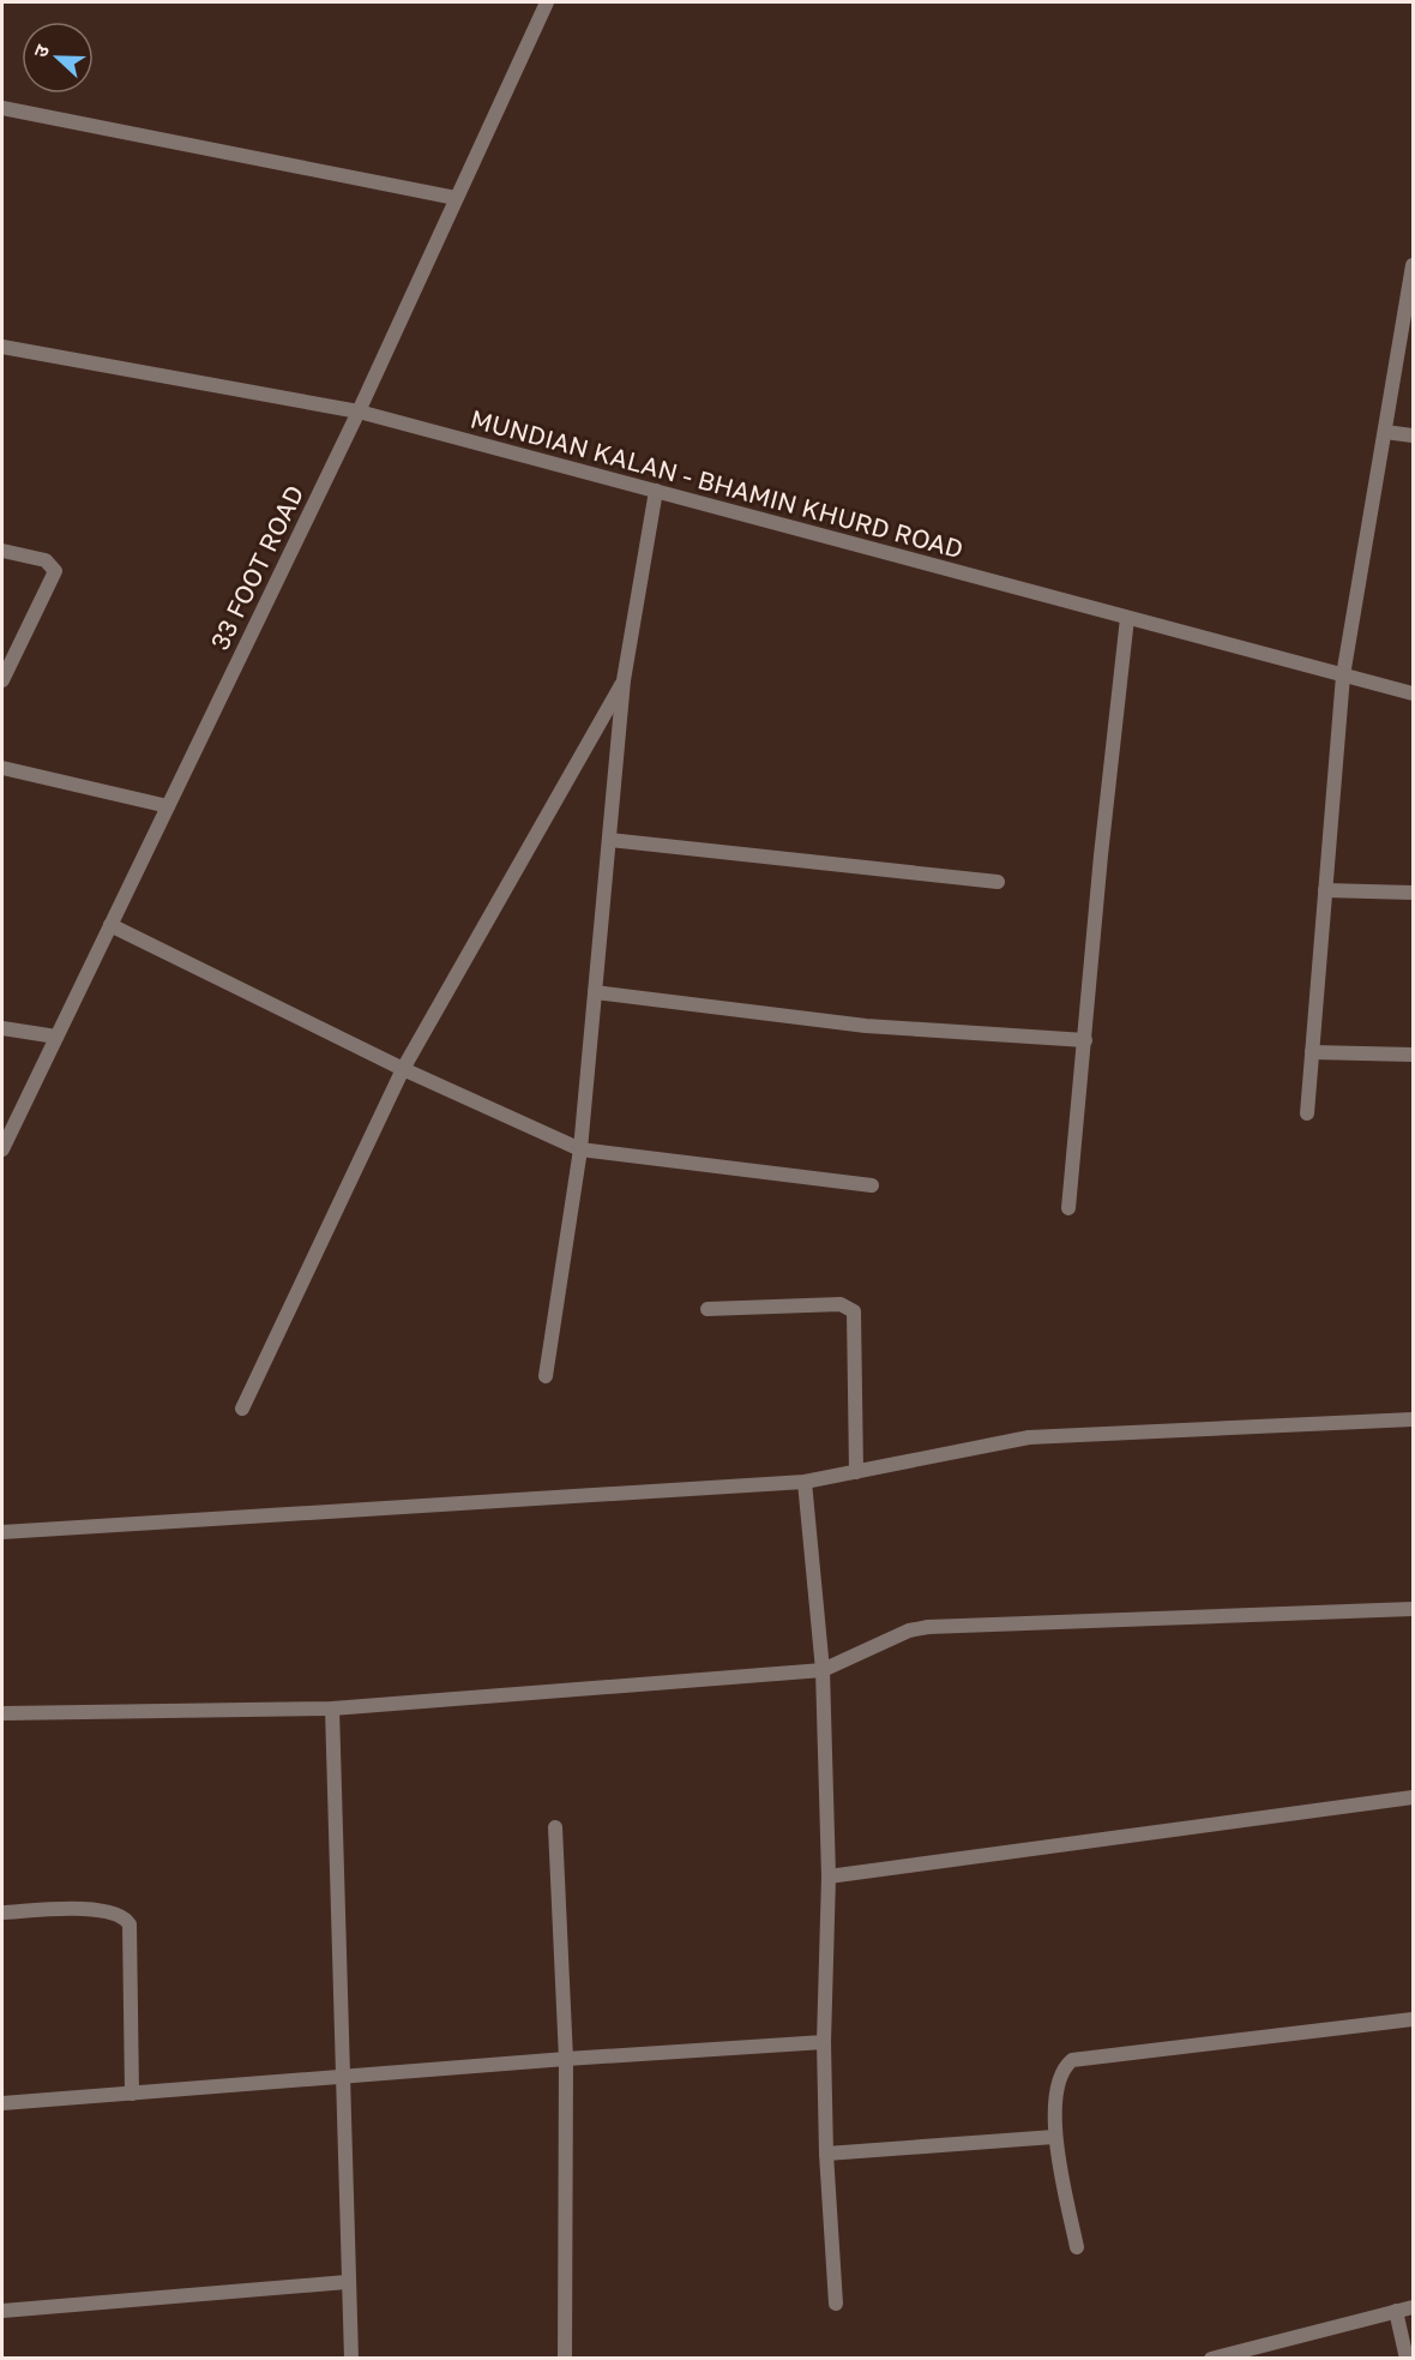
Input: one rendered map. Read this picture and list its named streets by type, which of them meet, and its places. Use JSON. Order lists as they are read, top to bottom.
{
  "streets": {
    "street": ["MUNDIAN KALAN - BHAMIN KHURD ROAD", "33 FOOT ROAD"]
  },
  "crossings": [
    ["MUNDIAN KALAN - BHAMIN KHURD ROAD", "33 FOOT ROAD"]
  ],
  "north": "left"
}
